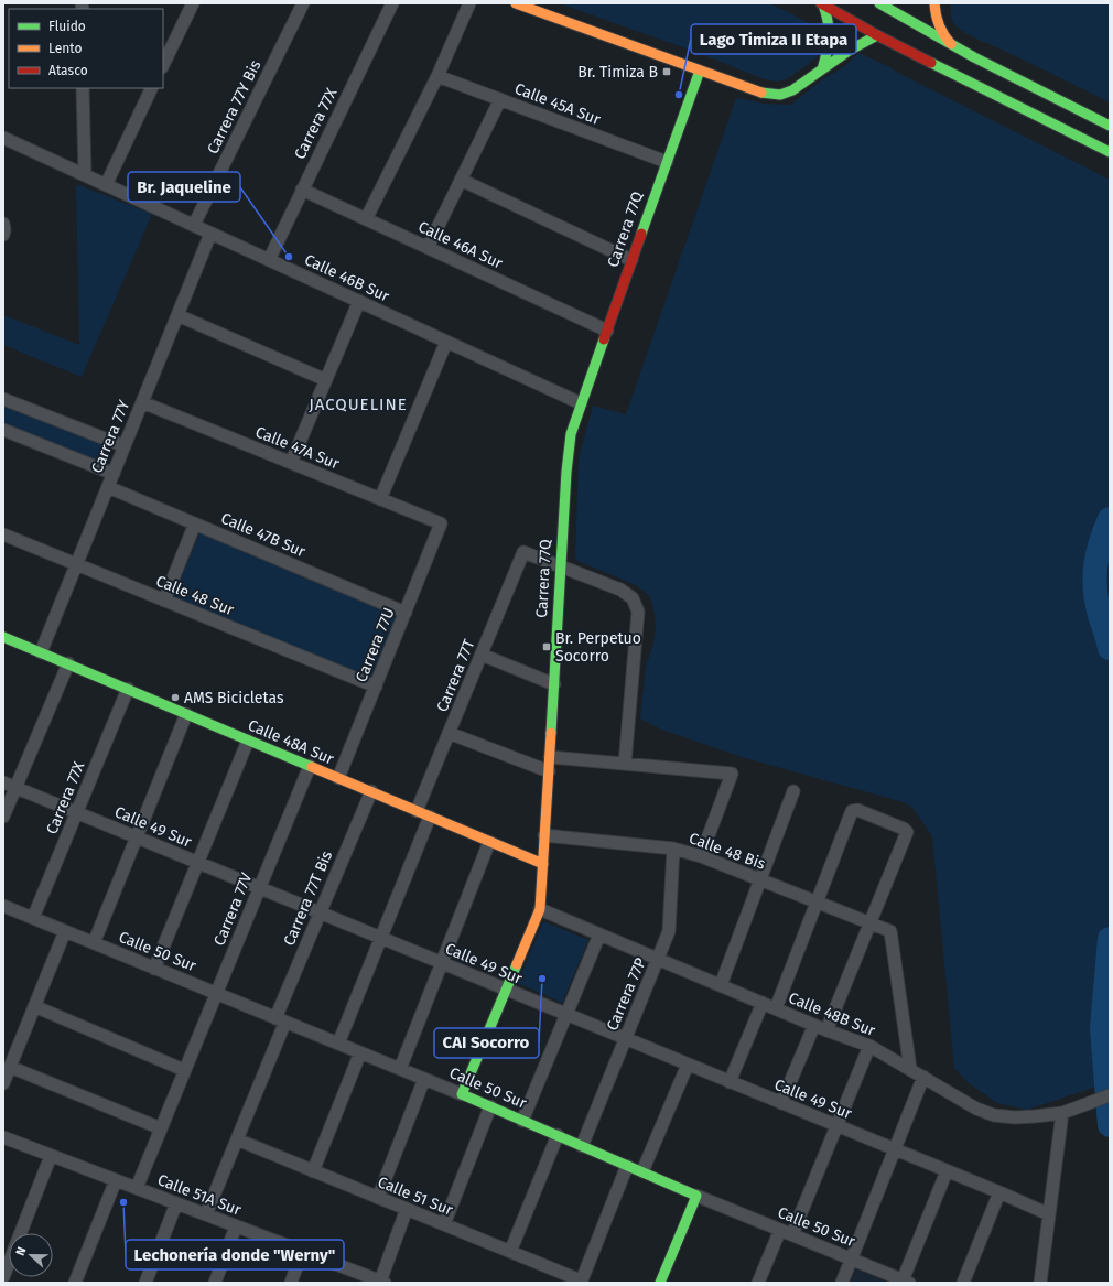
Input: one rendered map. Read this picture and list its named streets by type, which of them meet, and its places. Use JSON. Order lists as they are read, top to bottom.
{
  "streets": {
    "street": [
      "Calle 45A Sur",
      "Carrera 77Y Bis",
      "Carrera 77X",
      "Carrera 77Q",
      "Calle 46A Sur",
      "Calle 46B Sur",
      "Carrera 77Y",
      "Calle 47A Sur",
      "Calle 47B Sur",
      "Calle 48 Sur",
      "Carrera 77U",
      "Carrera 77T",
      "Calle 48A Sur",
      "Calle 49 Sur",
      "Calle 48 Bis",
      "Carrera 77T Bis",
      "Carrera 77V",
      "Calle 50 Sur",
      "Carrera 77P",
      "Calle 48B Sur",
      "Calle 51A Sur",
      "Calle 51 Sur"
    ]
  },
  "crossings": [
    ["Calle 45A Sur", "Carrera 77Q"],
    ["Carrera 77Y Bis", "Calle 46B Sur"],
    ["Carrera 77X", "Calle 46A Sur"],
    ["Carrera 77X", "Calle 46B Sur"],
    ["Carrera 77X", "Calle 48A Sur"],
    ["Carrera 77X", "Calle 49 Sur"],
    ["Carrera 77X", "Calle 50 Sur"],
    ["Carrera 77Q", "Calle 46A Sur"],
    ["Carrera 77Q", "Calle 46B Sur"],
    ["Carrera 77Q", "Carrera 77T"],
    ["Carrera 77Q", "Calle 48A Sur"],
    ["Carrera 77Q", "Calle 49 Sur"],
    ["Carrera 77Q", "Calle 48 Bis"],
    ["Carrera 77Q", "Calle 50 Sur"],
    ["Carrera 77Q", "Calle 48B Sur"],
    ["Calle 46B Sur", "Carrera 77Y"],
    ["Carrera 77Y", "Calle 47A Sur"],
    ["Carrera 77Y", "Calle 47B Sur"],
    ["Carrera 77Y", "Calle 48 Sur"],
    ["Carrera 77Y", "Calle 48A Sur"],
    ["Calle 47A Sur", "Carrera 77U"],
    ["Calle 47B Sur", "Carrera 77U"],
    ["Calle 48 Sur", "Carrera 77U"],
    ["Carrera 77U", "Calle 48A Sur"],
    ["Carrera 77T", "Calle 48A Sur"],
    ["Calle 48A Sur", "Carrera 77T Bis"],
    ["Calle 48A Sur", "Carrera 77V"],
    ["Calle 49 Sur", "Carrera 77T Bis"],
    ["Calle 49 Sur", "Carrera 77V"],
    ["Calle 49 Sur", "Carrera 77P"],
    ["Calle 48 Bis", "Carrera 77P"],
    ["Calle 48 Bis", "Calle 48B Sur"],
    ["Carrera 77T Bis", "Calle 50 Sur"],
    ["Carrera 77T Bis", "Calle 51A Sur"],
    ["Carrera 77T Bis", "Calle 51 Sur"],
    ["Carrera 77V", "Calle 50 Sur"],
    ["Carrera 77V", "Calle 51A Sur"],
    ["Calle 50 Sur", "Carrera 77P"],
    ["Carrera 77P", "Calle 48B Sur"]
  ],
  "districts": ["JACQUELINE"],
  "places": {
    "transit": ["Br. Timiza B", "Br. Perpetuo Socorro"],
    "other": [
      "Lago Timiza II Etapa",
      "Br. Jaqueline",
      "AMS Bicicletas",
      "CAI Socorro",
      "Lechonería donde \"Werny\""
    ]
  },
  "legend": ["Fluido", "Lento", "Atasco"],
  "north": "left"
}
